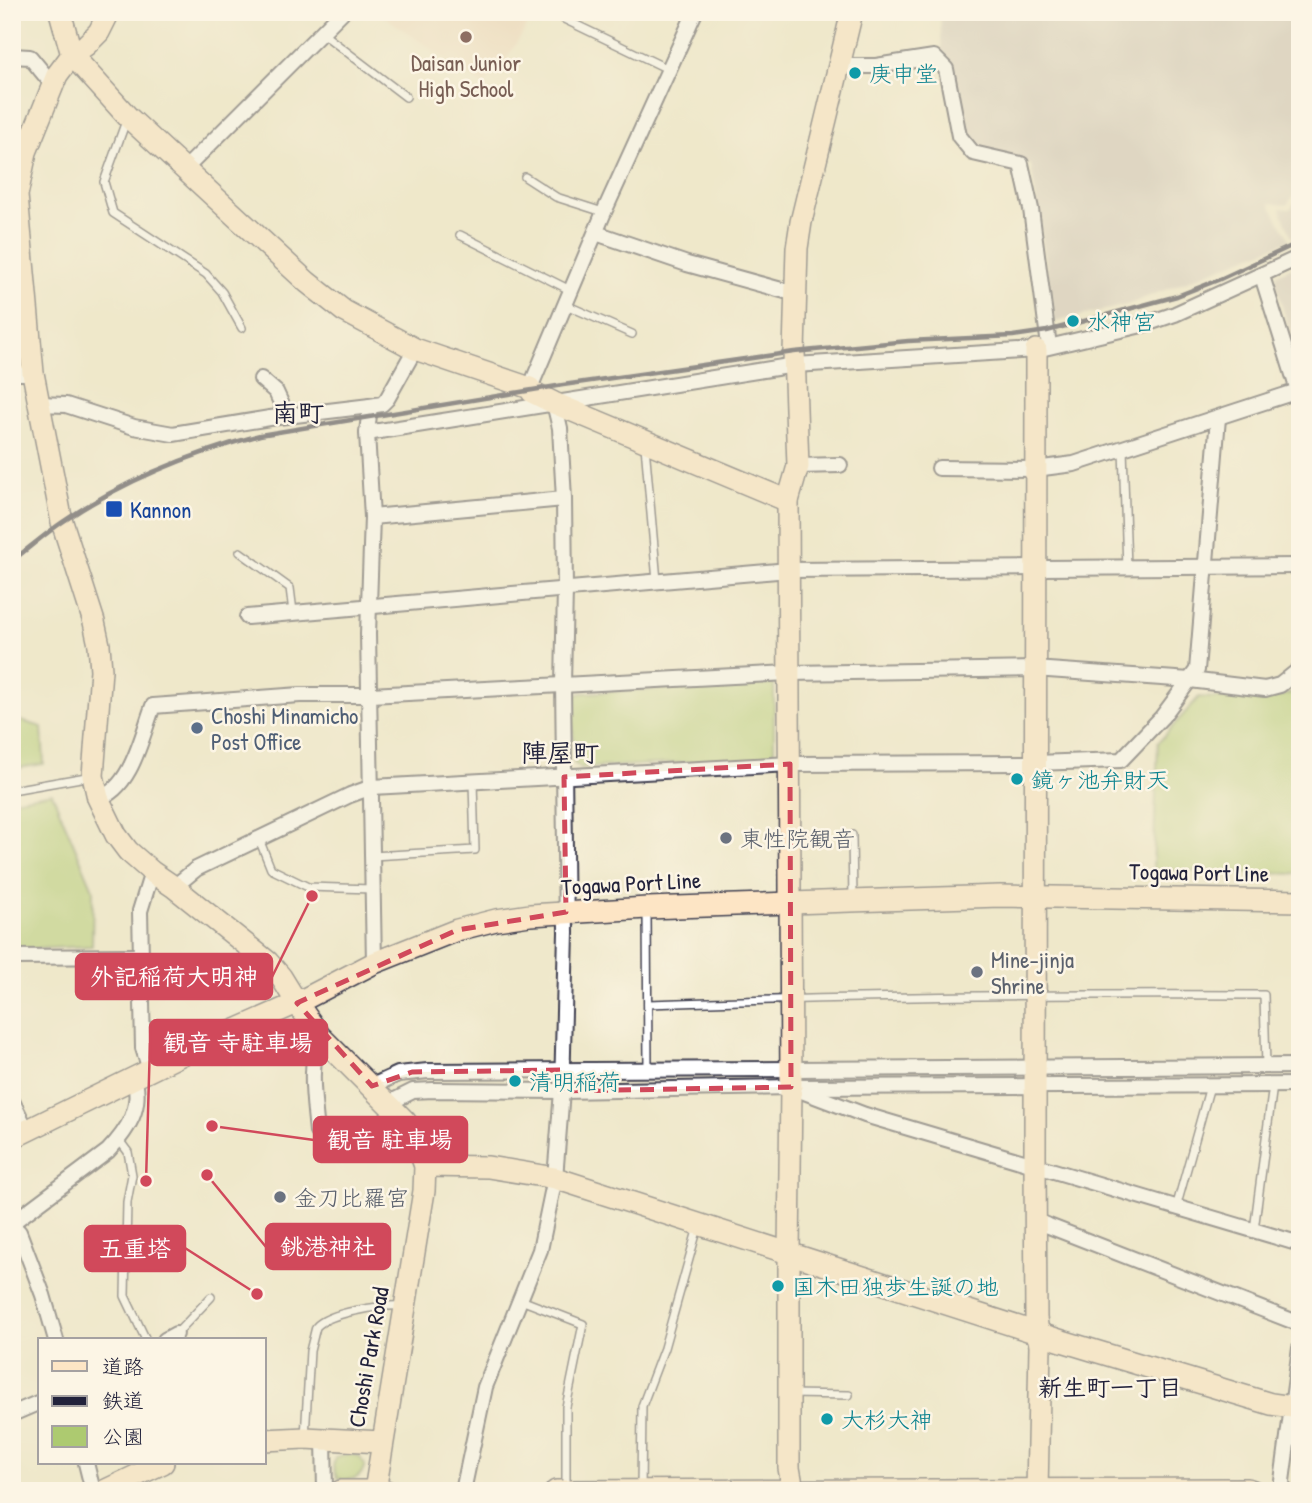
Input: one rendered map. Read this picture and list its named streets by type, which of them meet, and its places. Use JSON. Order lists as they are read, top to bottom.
{
  "streets": {
    "street": ["Togawa Port Line", "Choshi Park Road"]
  },
  "crossings": [
    ["Togawa Port Line", "Choshi Park Road"]
  ],
  "districts": ["南町", "陣屋町", "新生町一丁目"],
  "places": {
    "other": [
      "Daisan Junior High School",
      "庚申堂",
      "水神宮",
      "Choshi Minamicho Post Office",
      "鏡ヶ池弁財天",
      "東性院観音",
      "外記稲荷大明神",
      "Mine-jinja Shrine",
      "清明稲荷",
      "観音 駐車場",
      "銚港神社",
      "観音 寺駐車場",
      "金刀比羅宮",
      "国木田独歩生誕の地",
      "五重塔",
      "大杉大神"
    ],
    "transit": ["Kannon"]
  },
  "legend": ["道路", "鉄道", "公園"]
}
